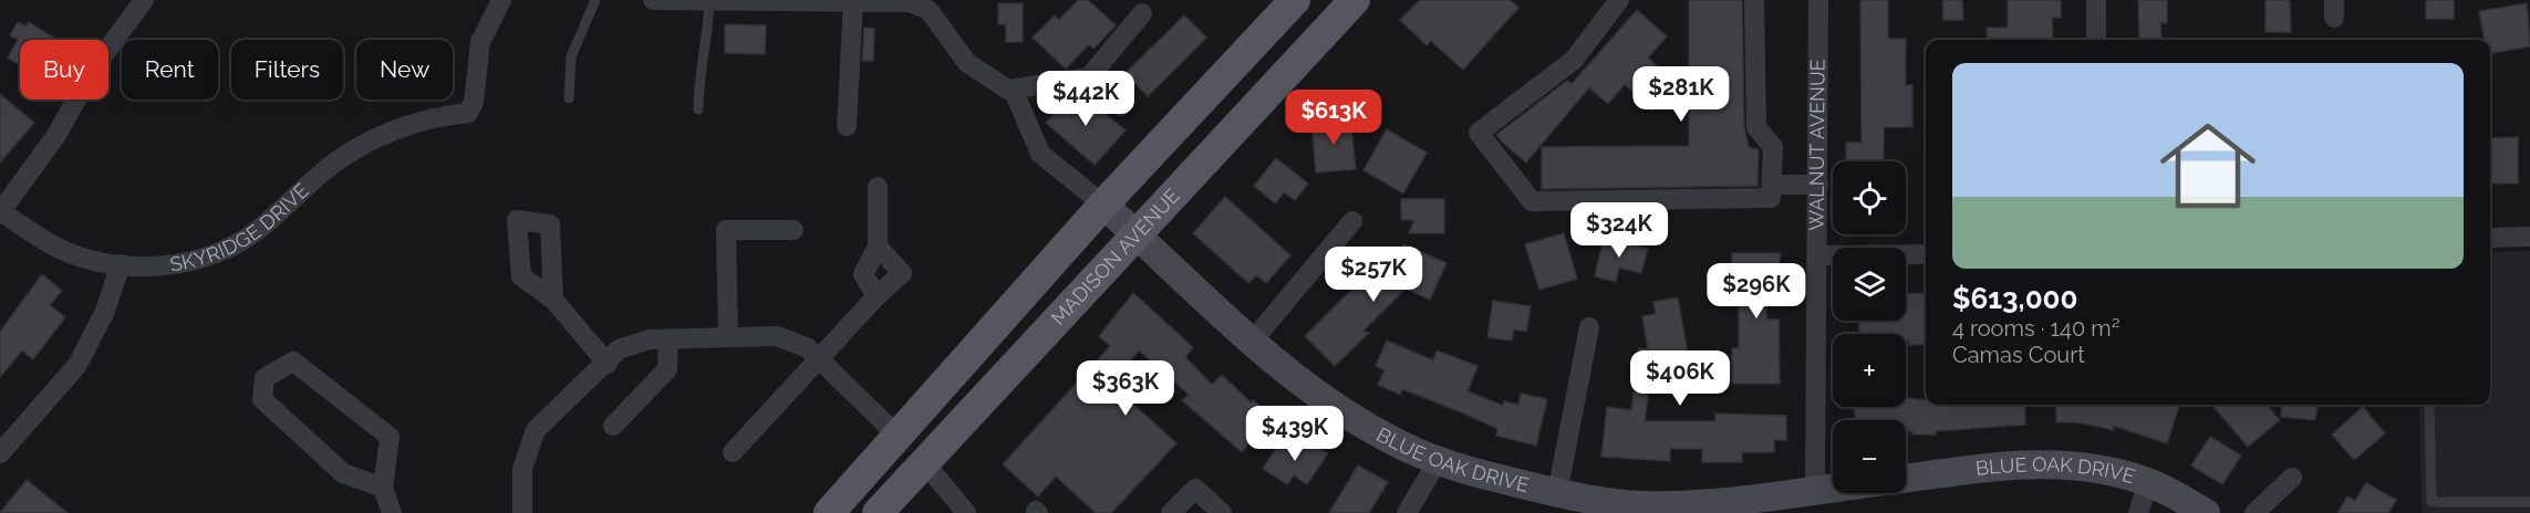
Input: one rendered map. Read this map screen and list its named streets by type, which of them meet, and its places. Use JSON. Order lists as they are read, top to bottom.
{
  "streets": {
    "main road": ["MADISON AVENUE"],
    "street": ["WALNUT AVENUE", "SKYRIDGE DRIVE", "BLUE OAK DRIVE"]
  },
  "crossings": [
    ["WALNUT AVENUE", "BLUE OAK DRIVE"],
    ["MADISON AVENUE", "BLUE OAK DRIVE"]
  ],
  "page": {
    "chip": [
      "Buy",
      "Rent",
      "Filters",
      "New"
    ],
    "list": [
      {
        "name": "$613,000",
        "note": "4 rooms · 140 m² · Camas Court"
      }
    ],
    "price": [
      "$281K",
      "$442K",
      "$613K",
      "$324K",
      "$257K",
      "$296K",
      "$406K",
      "$363K",
      "$439K"
    ],
    "map_buttons": ["+", "−"]
  }
}
